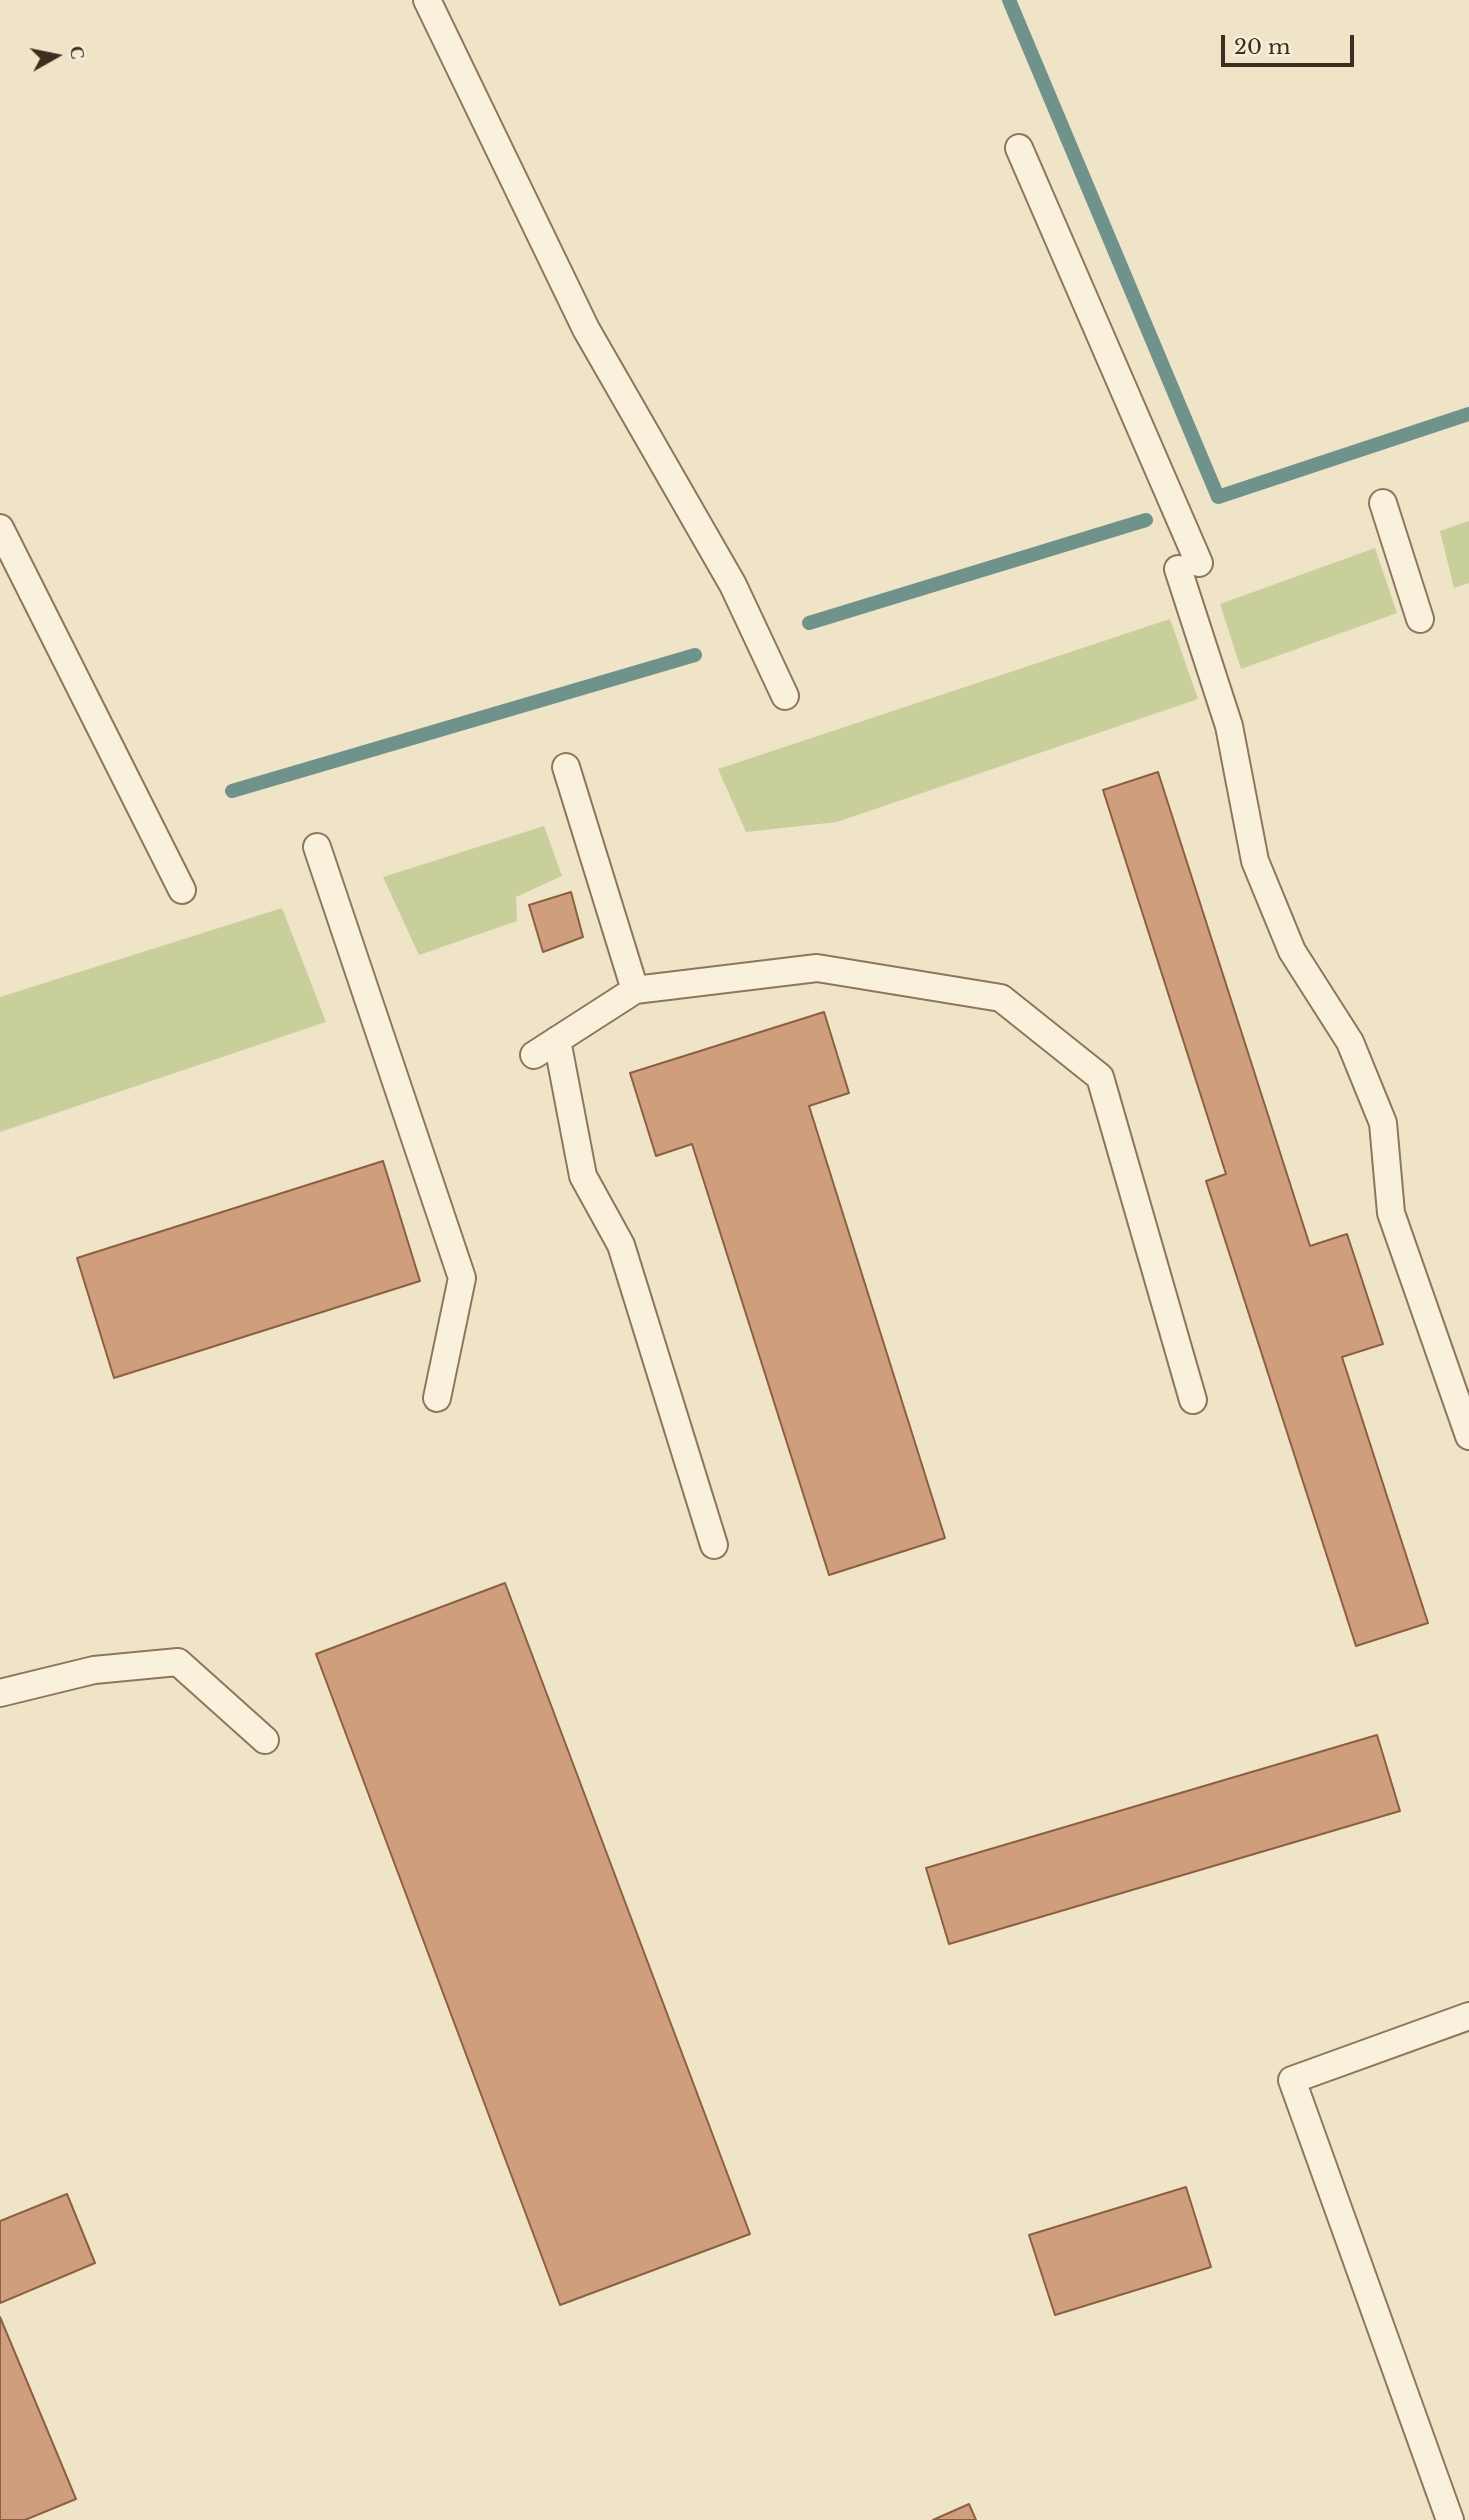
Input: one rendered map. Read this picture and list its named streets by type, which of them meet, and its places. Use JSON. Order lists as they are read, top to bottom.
{
  "scale_bar": "20 m",
  "north": "right"
}
